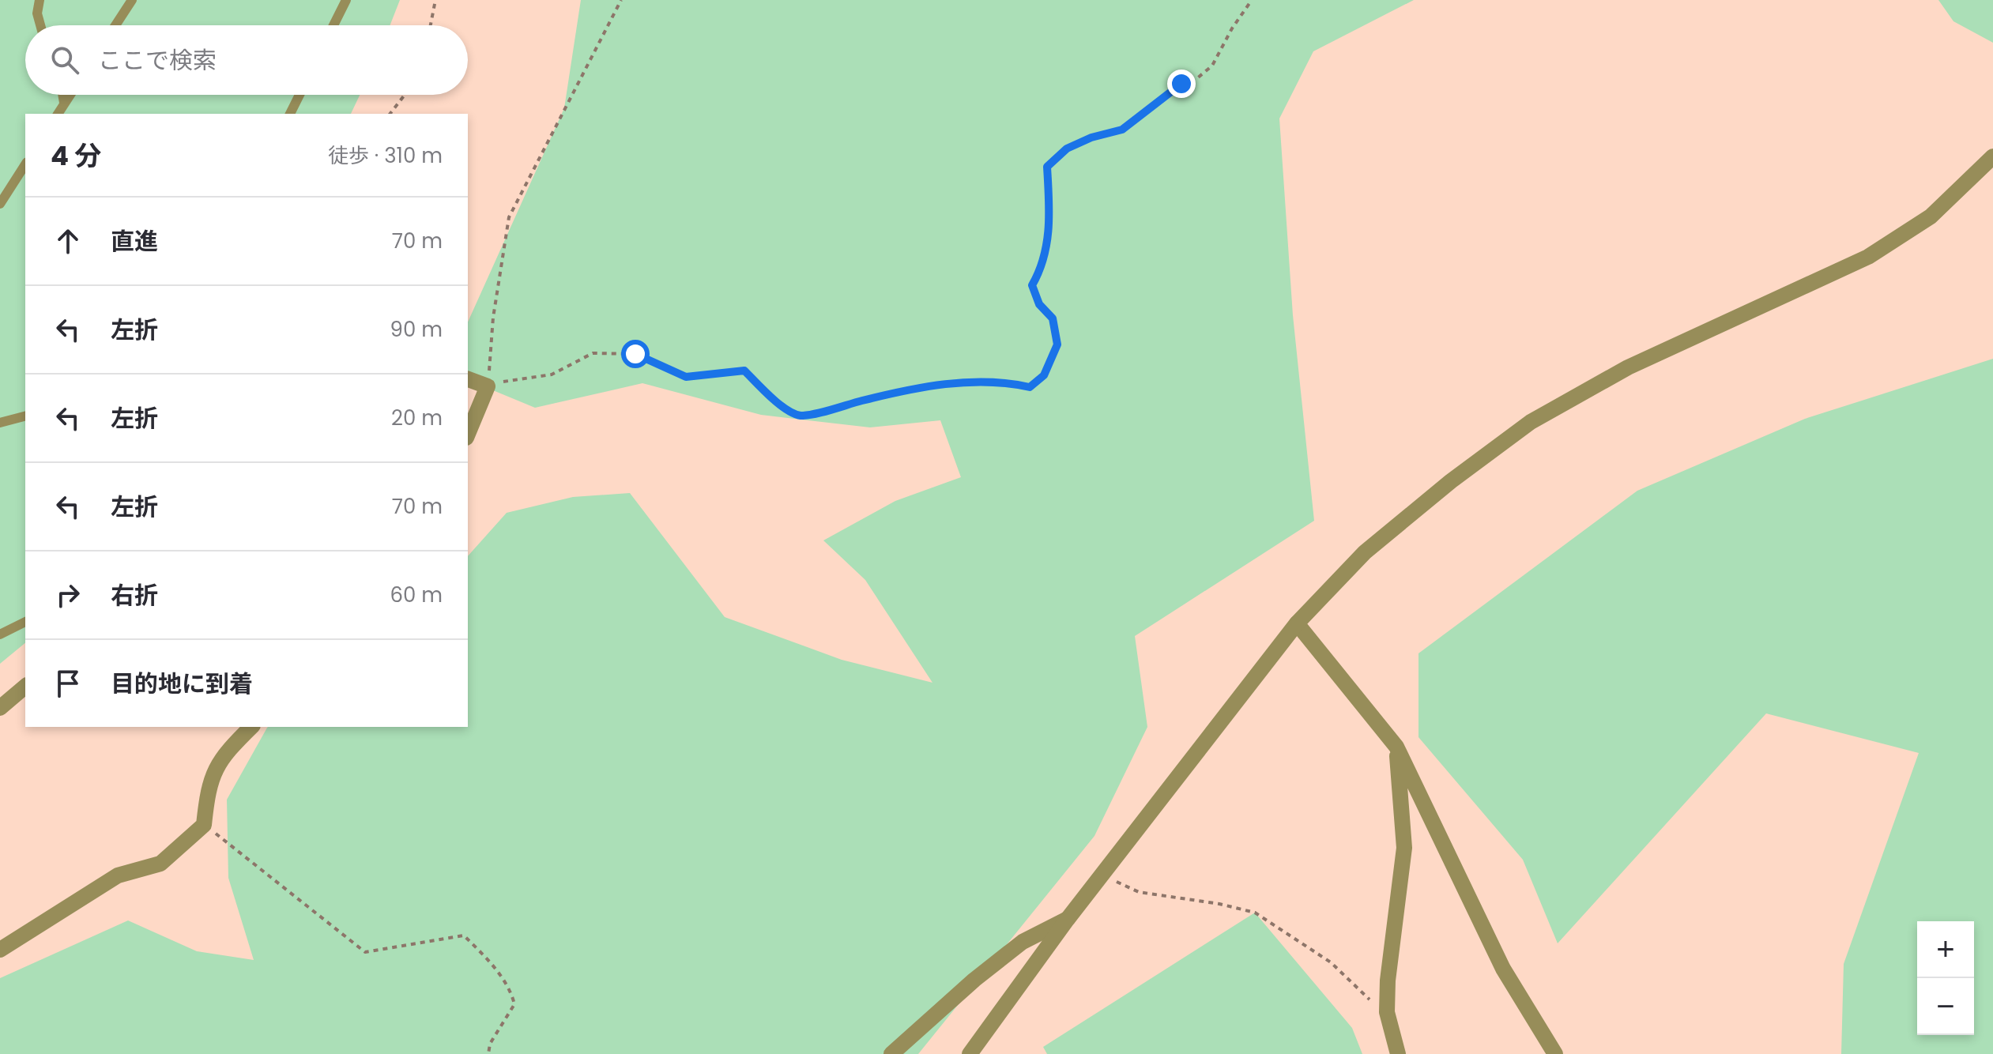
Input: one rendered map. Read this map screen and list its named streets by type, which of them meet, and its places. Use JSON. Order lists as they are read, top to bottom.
{
  "page": {
    "search": "ここで検索",
    "heading": ["4 分", "徒歩 · 310 m"],
    "list": [
      ["直進", "70 m"],
      ["左折", "90 m"],
      ["左折", "20 m"],
      ["左折", "70 m"],
      ["右折", "60 m"],
      "目的地に到着"
    ],
    "map_buttons": ["+", "−"]
  }
}
